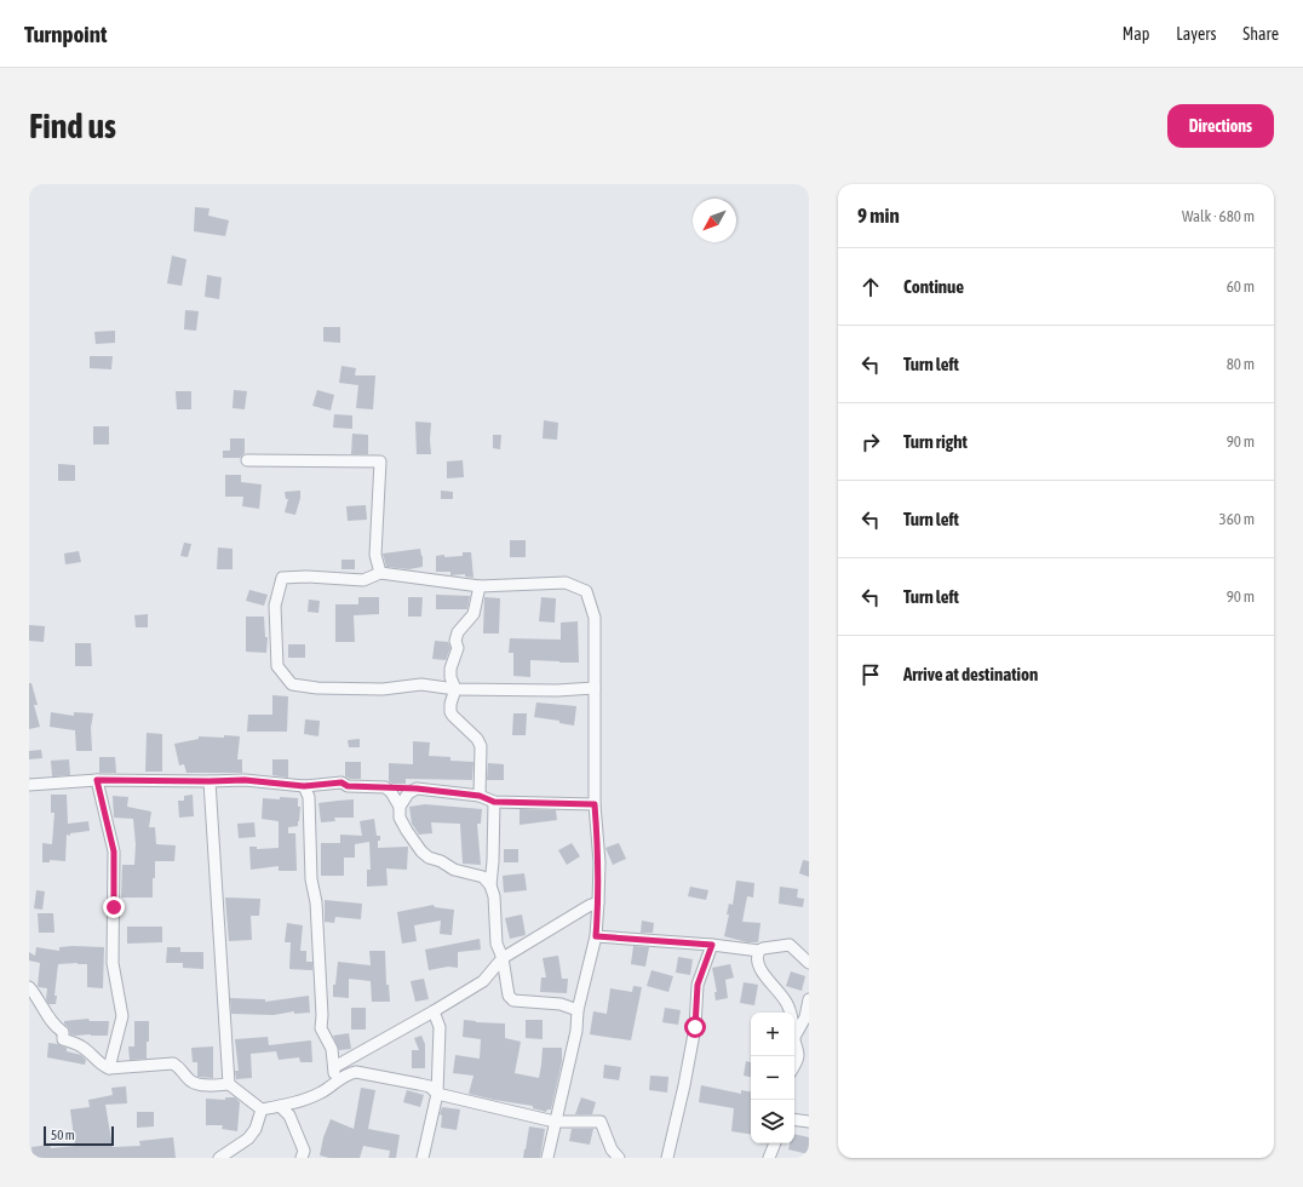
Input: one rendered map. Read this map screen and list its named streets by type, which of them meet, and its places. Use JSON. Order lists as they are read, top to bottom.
{
  "scale_bar": "50 m",
  "north": "bottom left",
  "page": {
    "header": "Turnpoint",
    "nav": ["Map", "Layers", "Share"],
    "buttons": "Directions",
    "title": "Find us",
    "heading": ["9 min", "Walk · 680 m"],
    "list": [
      ["Continue", "60 m"],
      ["Turn left", "80 m"],
      ["Turn right", "90 m"],
      ["Turn left", "360 m"],
      ["Turn left", "90 m"],
      "Arrive at destination"
    ],
    "map_buttons": ["+", "−"],
    "scale": "50 m"
  }
}
